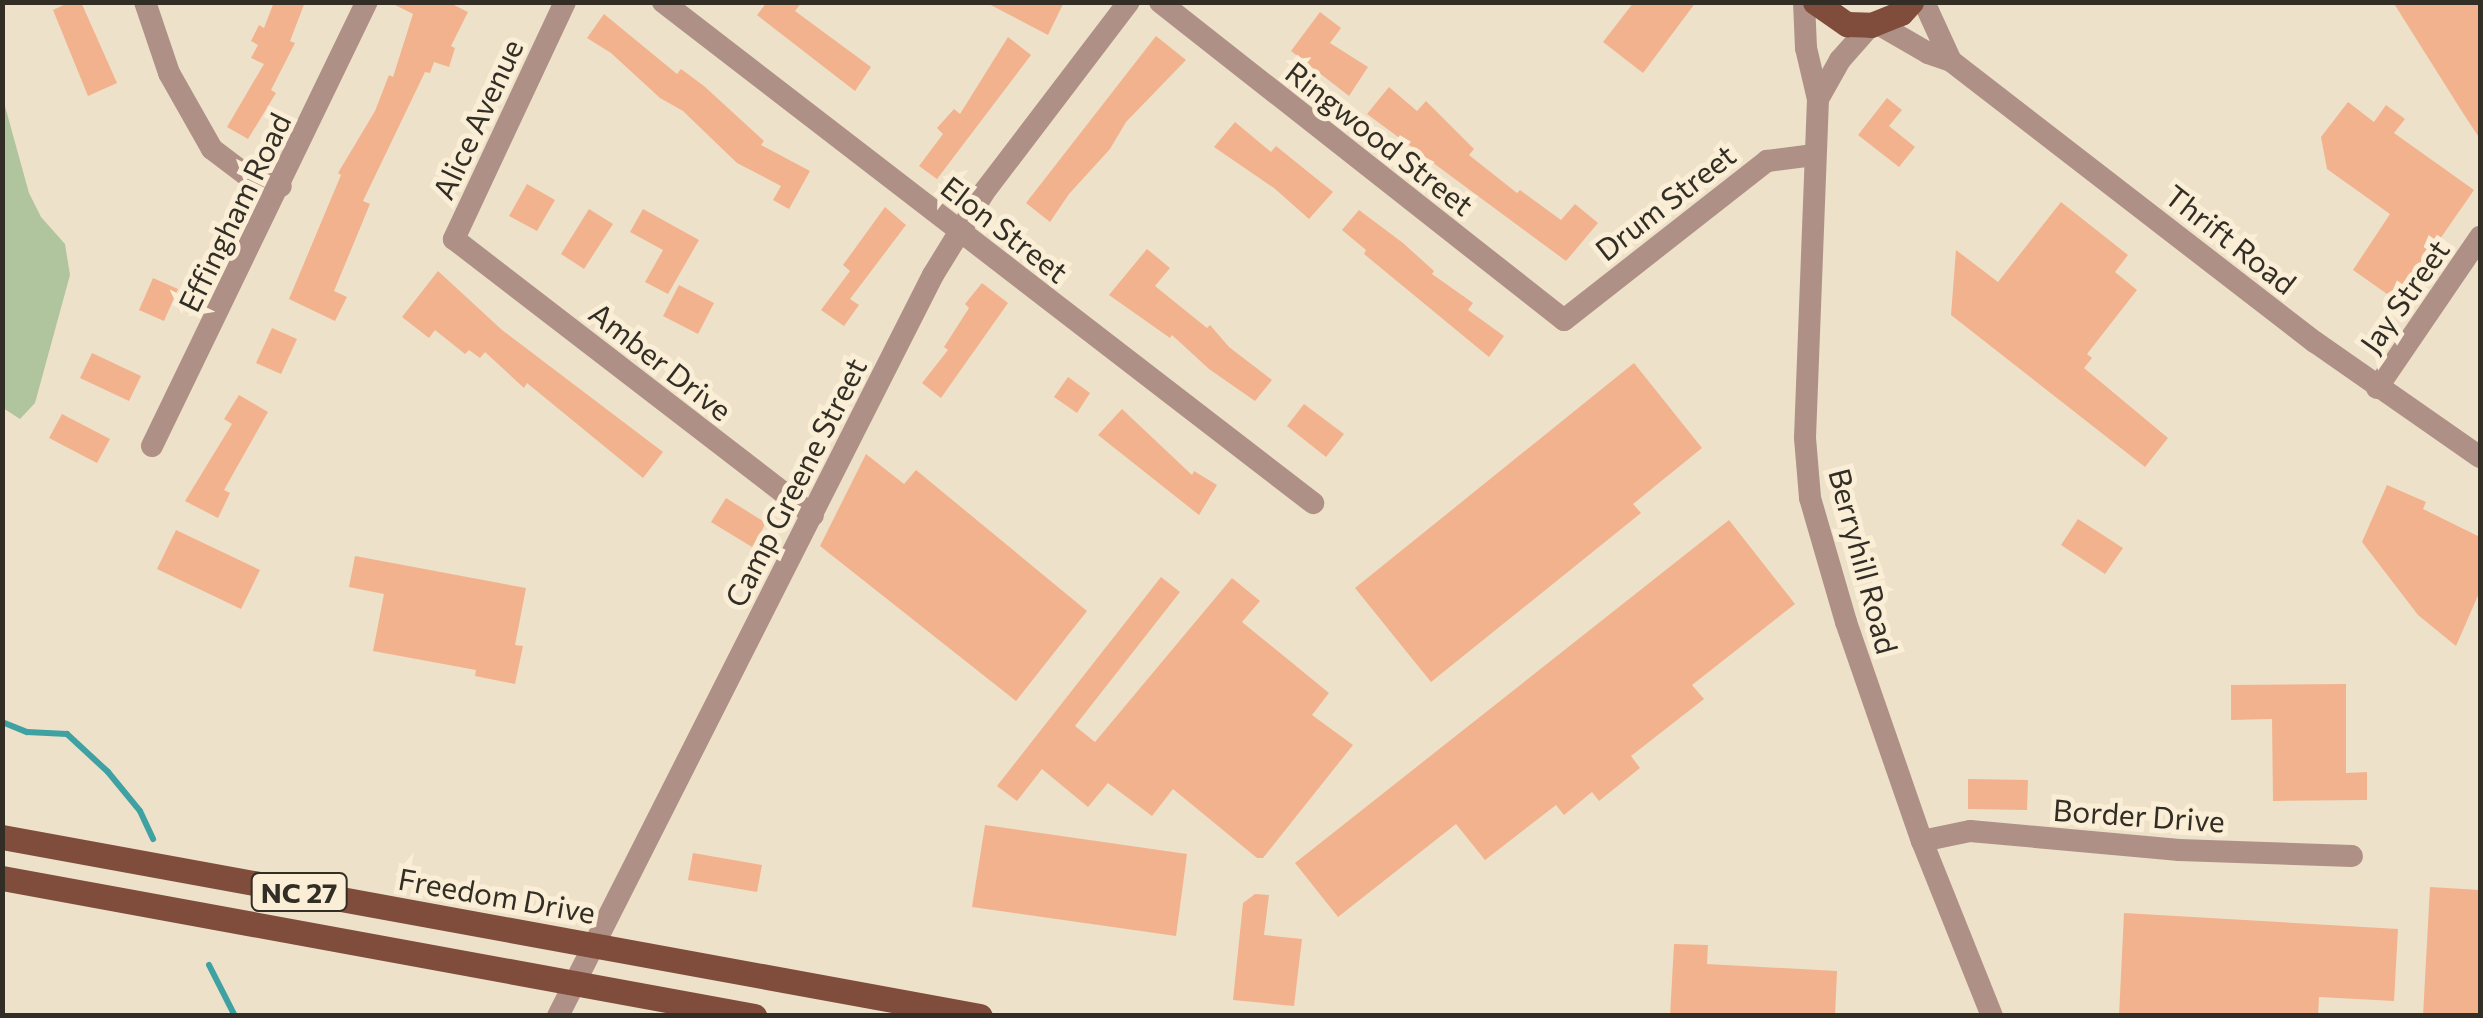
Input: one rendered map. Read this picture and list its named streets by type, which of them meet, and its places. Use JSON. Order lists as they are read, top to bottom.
{
  "streets": {
    "main road": ["NC 27", "Freedom Drive"],
    "street": [
      "Alice Avenue",
      "Ringwood Street",
      "Drum Street",
      "Effingham Road",
      "Elon Street",
      "Thrift Road",
      "Jay Street",
      "Amber Drive",
      "Camp Greene Street",
      "Berryhill Road",
      "Border Drive"
    ]
  },
  "crossings": [
    ["Alice Avenue", "Amber Drive"],
    ["Ringwood Street", "Drum Street"],
    ["Drum Street", "Berryhill Road"],
    ["Elon Street", "Camp Greene Street"],
    ["Thrift Road", "Jay Street"],
    ["Thrift Road", "Berryhill Road"],
    ["Amber Drive", "Camp Greene Street"],
    ["Camp Greene Street", "NC 27"],
    ["Camp Greene Street", "Freedom Drive"],
    ["Berryhill Road", "Border Drive"]
  ]
}
